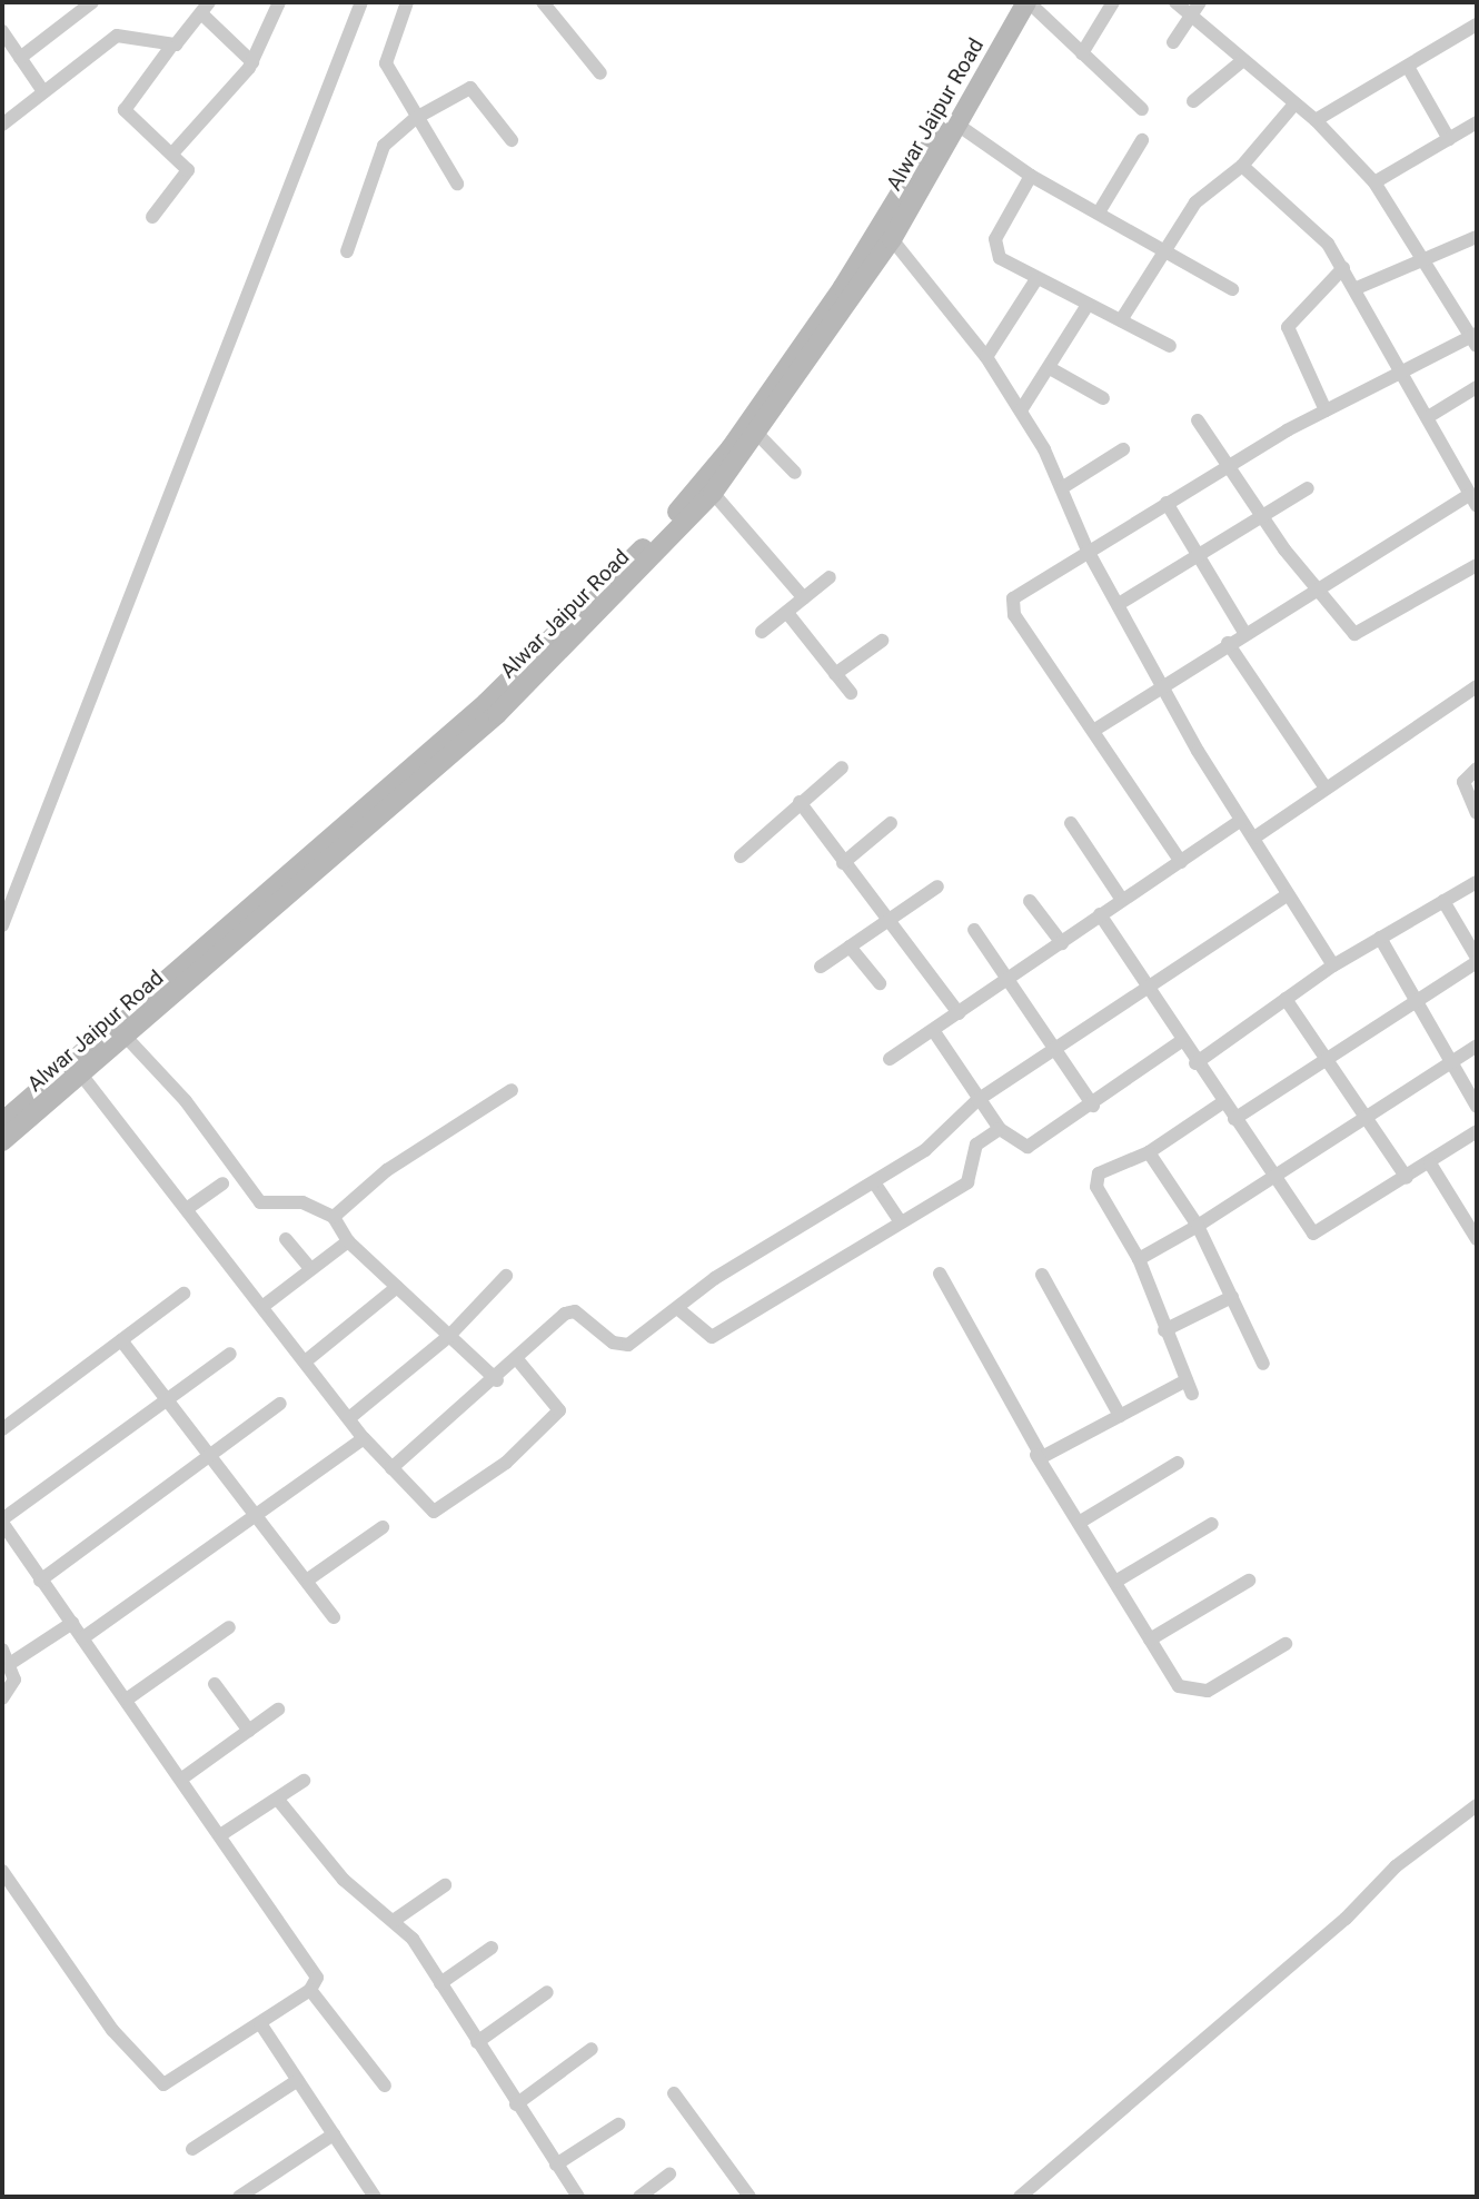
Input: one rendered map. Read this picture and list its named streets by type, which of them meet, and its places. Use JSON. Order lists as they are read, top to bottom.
{
  "streets": {
    "main road": ["Alwar Jaipur Road"]
  }
}
